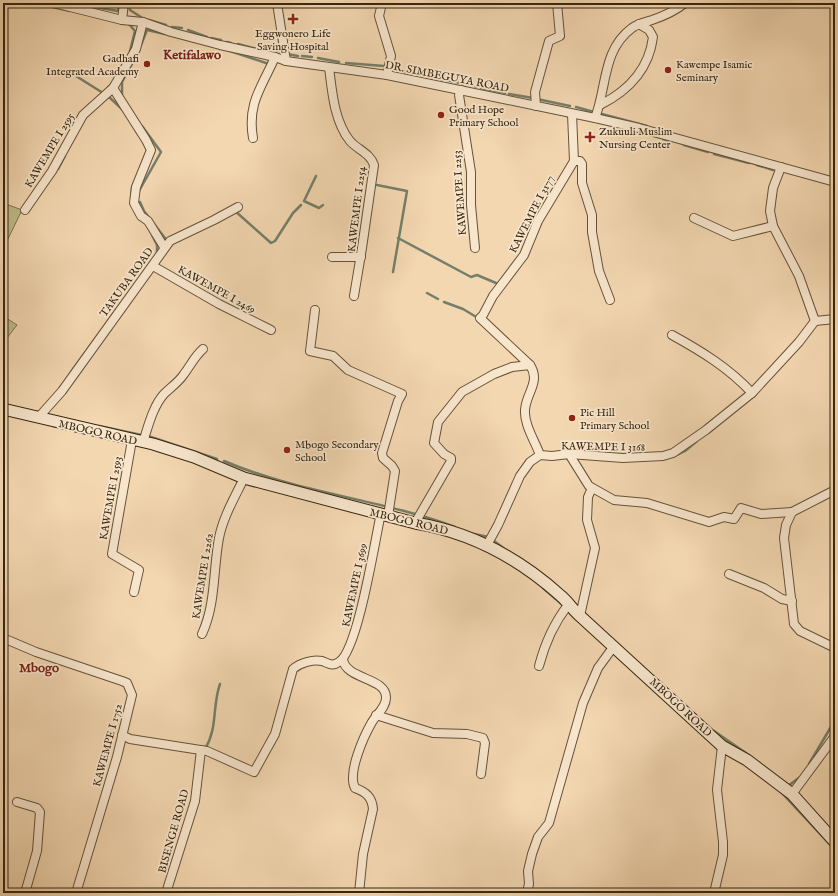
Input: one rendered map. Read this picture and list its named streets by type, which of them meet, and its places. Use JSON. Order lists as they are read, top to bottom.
{
  "streets": {
    "street": [
      "DR. SIMBEGUYA ROAD",
      "KAWEMPE I 2595",
      "KAWEMPE I 2253",
      "KAWEMPE I 2254",
      "KAWEMPE I 3177",
      "TAKUBA ROAD",
      "KAWEMPE I 2469",
      "MBOGO ROAD",
      "KAWEMPE I 3168",
      "KAWEMPE I 2593",
      "KAWEMPE I 2262",
      "KAWEMPE I 3699",
      "KAWEMPE I 1752",
      "BISENGE ROAD"
    ]
  },
  "crossings": [
    ["DR. SIMBEGUYA ROAD", "KAWEMPE I 2253"],
    ["DR. SIMBEGUYA ROAD", "KAWEMPE I 2254"],
    ["KAWEMPE I 2595", "TAKUBA ROAD"],
    ["TAKUBA ROAD", "KAWEMPE I 2469"],
    ["TAKUBA ROAD", "MBOGO ROAD"],
    ["MBOGO ROAD", "KAWEMPE I 2593"],
    ["MBOGO ROAD", "KAWEMPE I 2262"],
    ["MBOGO ROAD", "KAWEMPE I 3699"]
  ],
  "districts": ["Ketifalawo", "Mbogo"],
  "places": {
    "health": ["Eggwonero Life Saving Hospital", "Zukuuli Muslim Nursing Center"],
    "other": [
      "Gadhafi Integrated Academy",
      "Kawempe Isamic Seminary",
      "Good Hope Primary School",
      "Pic Hill Primary School",
      "Mbogo Secondary School"
    ]
  }
}
